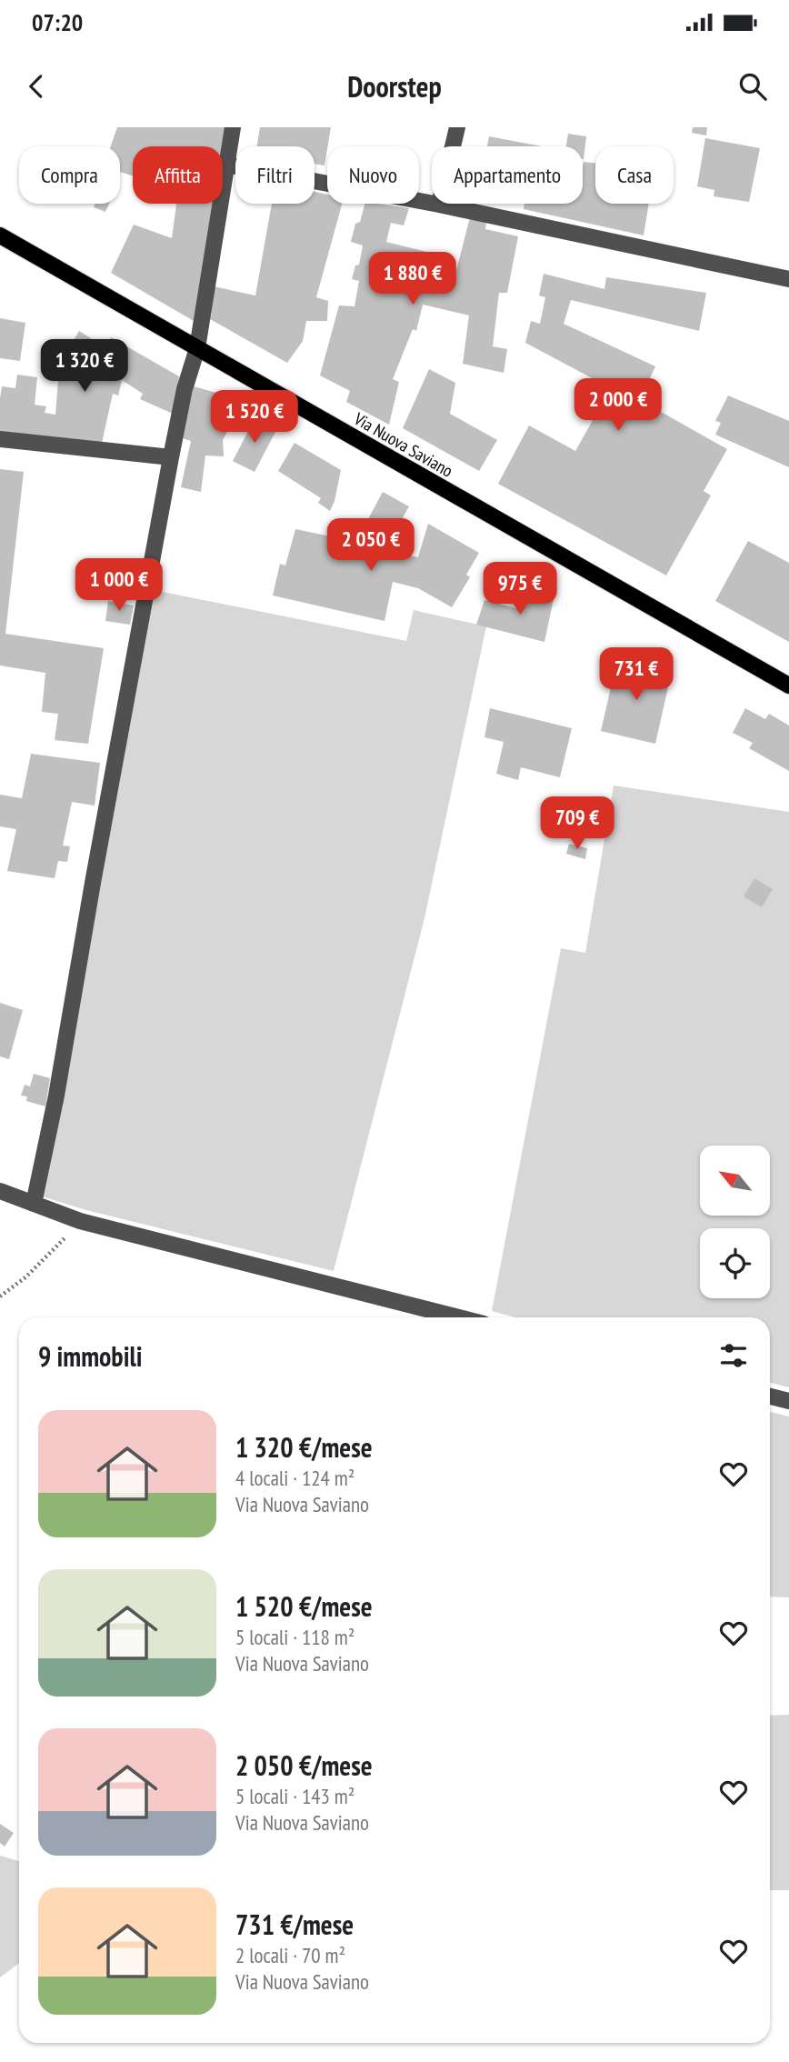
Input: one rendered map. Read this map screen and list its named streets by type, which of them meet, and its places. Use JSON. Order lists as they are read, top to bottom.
{
  "streets": {
    "main road": ["Via Nuova Saviano"]
  },
  "north": "top left",
  "page": {
    "status": "07:20",
    "header": "Doorstep",
    "chip": [
      "Compra",
      "Affitta",
      "Filtri",
      "Nuovo",
      "Appartamento",
      "Casa"
    ],
    "price": [
      "1 880 €",
      "1 320 €",
      "2 000 €",
      "1 520 €",
      "2 050 €",
      "1 000 €",
      "975 €",
      "731 €",
      "709 €"
    ],
    "heading": "9 immobili",
    "list": [
      {
        "name": "1 320 €/mese",
        "note": "4 locali · 124 m² · Via Nuova Saviano"
      },
      {
        "name": "1 520 €/mese",
        "note": "5 locali · 118 m² · Via Nuova Saviano"
      },
      {
        "name": "2 050 €/mese",
        "note": "5 locali · 143 m² · Via Nuova Saviano"
      },
      {
        "name": "731 €/mese",
        "note": "2 locali · 70 m² · Via Nuova Saviano"
      }
    ]
  }
}
